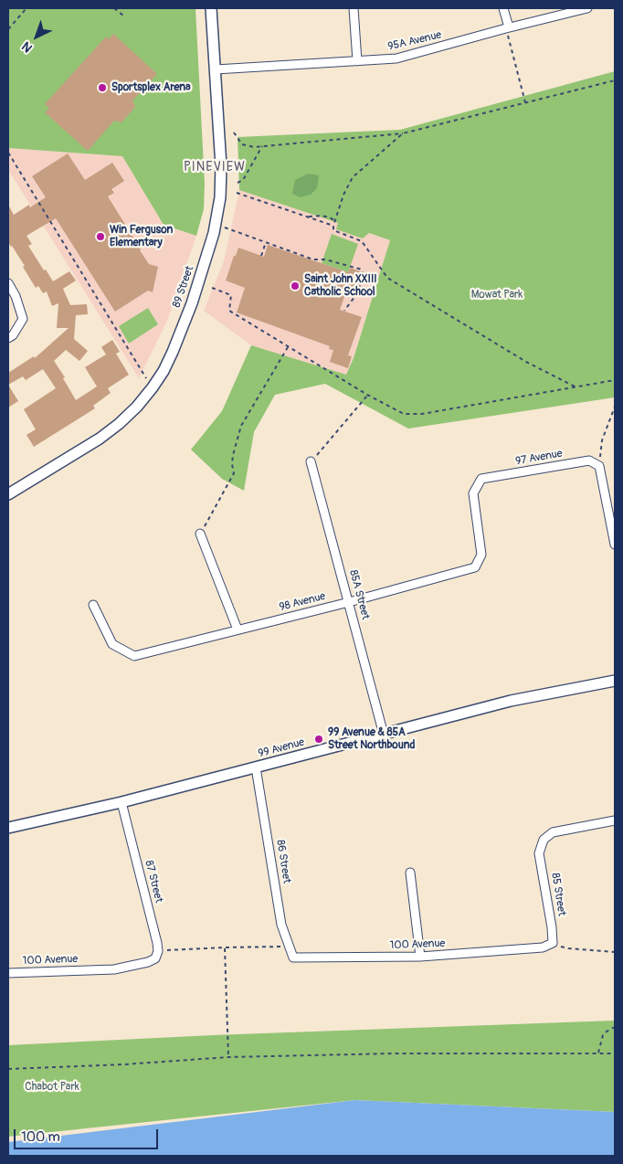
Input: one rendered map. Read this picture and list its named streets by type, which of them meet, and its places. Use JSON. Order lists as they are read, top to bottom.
{
  "streets": {
    "street": [
      "95A Avenue",
      "89 Street",
      "97 Avenue",
      "85A Street",
      "98 Avenue",
      "99 Avenue",
      "86 Street",
      "87 Street",
      "85 Street",
      "100 Avenue"
    ]
  },
  "crossings": [
    ["95A Avenue", "89 Street"],
    ["97 Avenue", "98 Avenue"],
    ["85A Street", "98 Avenue"],
    ["85A Street", "99 Avenue"],
    ["99 Avenue", "86 Street"],
    ["99 Avenue", "87 Street"],
    ["86 Street", "100 Avenue"],
    ["87 Street", "100 Avenue"],
    ["85 Street", "100 Avenue"]
  ],
  "districts": ["PINEVIEW"],
  "parks": ["Mowat Park", "Chabot Park"],
  "places": [
    "Sportsplex Arena",
    "Win Ferguson Elementary",
    "Saint John XXIII Catholic School",
    "99 Avenue & 85A Street Northbound"
  ],
  "scale_bar": "100 m",
  "north": "bottom left"
}
